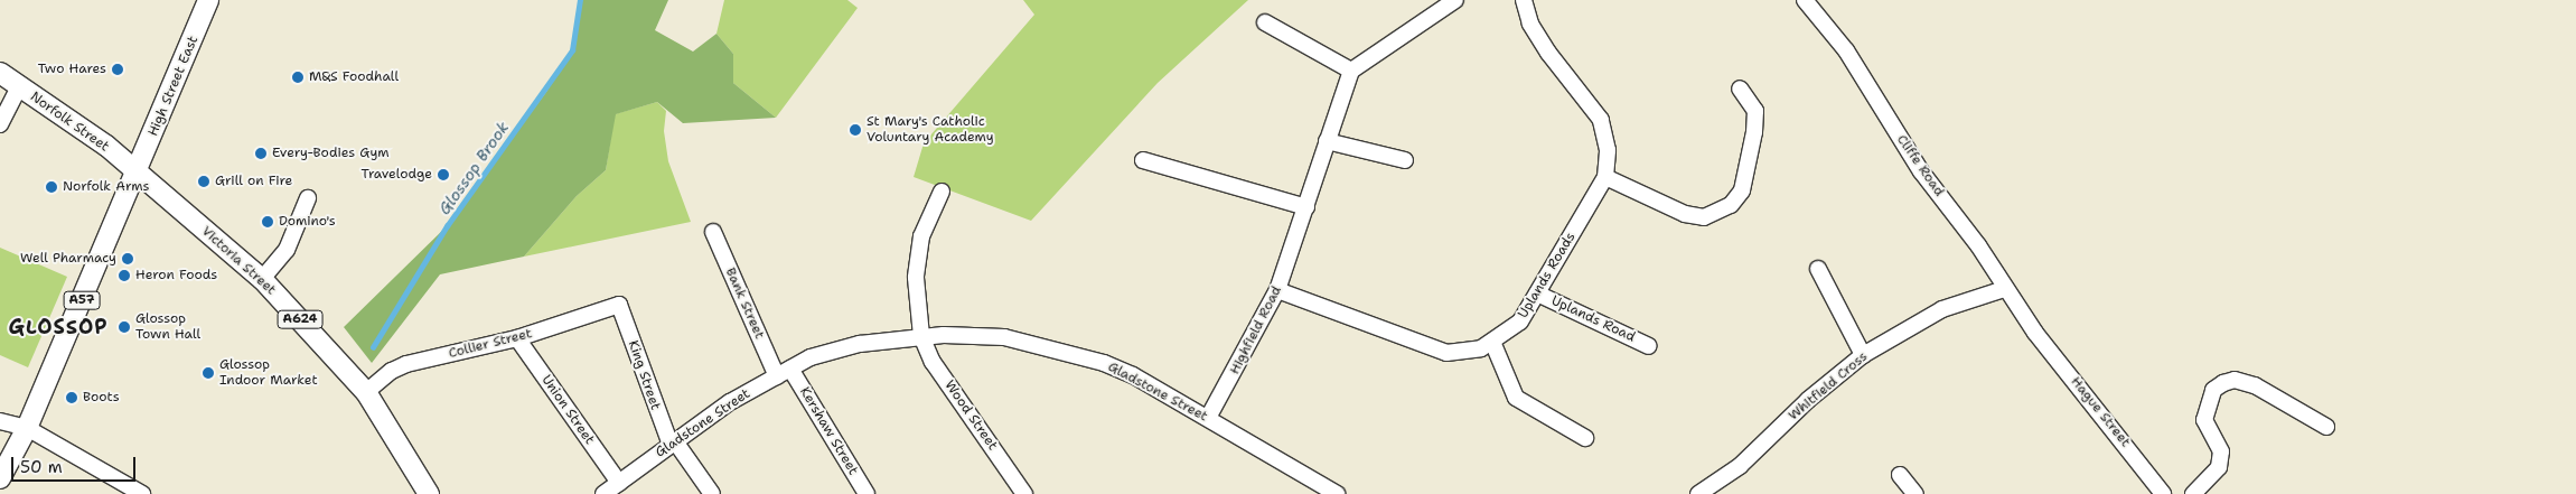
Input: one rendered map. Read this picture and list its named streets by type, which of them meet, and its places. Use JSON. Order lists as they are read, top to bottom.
{
  "streets": {
    "main road": [
      "High Street East",
      "Norfolk Street",
      "Victoria Street",
      "A57",
      "A624"
    ],
    "street": [
      "Cliffe Road",
      "Uplands Roads",
      "Bank Street",
      "Uplands Road",
      "Highfield Road",
      "Collier Street",
      "King Street",
      "Whitfield Cross",
      "Gladstone Street",
      "Union Street",
      "Hague Street",
      "Wood Street",
      "Kershaw Street"
    ]
  },
  "crossings": [
    ["High Street East", "Norfolk Street"],
    ["High Street East", "Victoria Street"],
    ["High Street East", "A57"],
    ["Norfolk Street", "Victoria Street"],
    ["Norfolk Street", "A57"],
    ["Cliffe Road", "Whitfield Cross"],
    ["Cliffe Road", "Hague Street"],
    ["Victoria Street", "A57"],
    ["Victoria Street", "Collier Street"],
    ["Uplands Roads", "Uplands Road"],
    ["Uplands Roads", "Highfield Road"],
    ["Bank Street", "Gladstone Street"],
    ["Bank Street", "Kershaw Street"],
    ["Highfield Road", "Gladstone Street"],
    ["Collier Street", "King Street"],
    ["Collier Street", "Union Street"],
    ["King Street", "Gladstone Street"],
    ["Gladstone Street", "Union Street"],
    ["Gladstone Street", "Wood Street"],
    ["Gladstone Street", "Kershaw Street"]
  ],
  "districts": ["GLOSSOP"],
  "water": ["Glossop Brook"],
  "places": [
    "Two Hares",
    "M&S Foodhall",
    "St Mary's Catholic Voluntary Academy",
    "Every-Bodies Gym",
    "Travelodge",
    "Grill on Fire",
    "Norfolk Arms",
    "Domino's",
    "Well Pharmacy",
    "Heron Foods",
    "Glossop Town Hall",
    "Glossop Indoor Market",
    "Boots"
  ],
  "scale_bar": "50 m"
}
